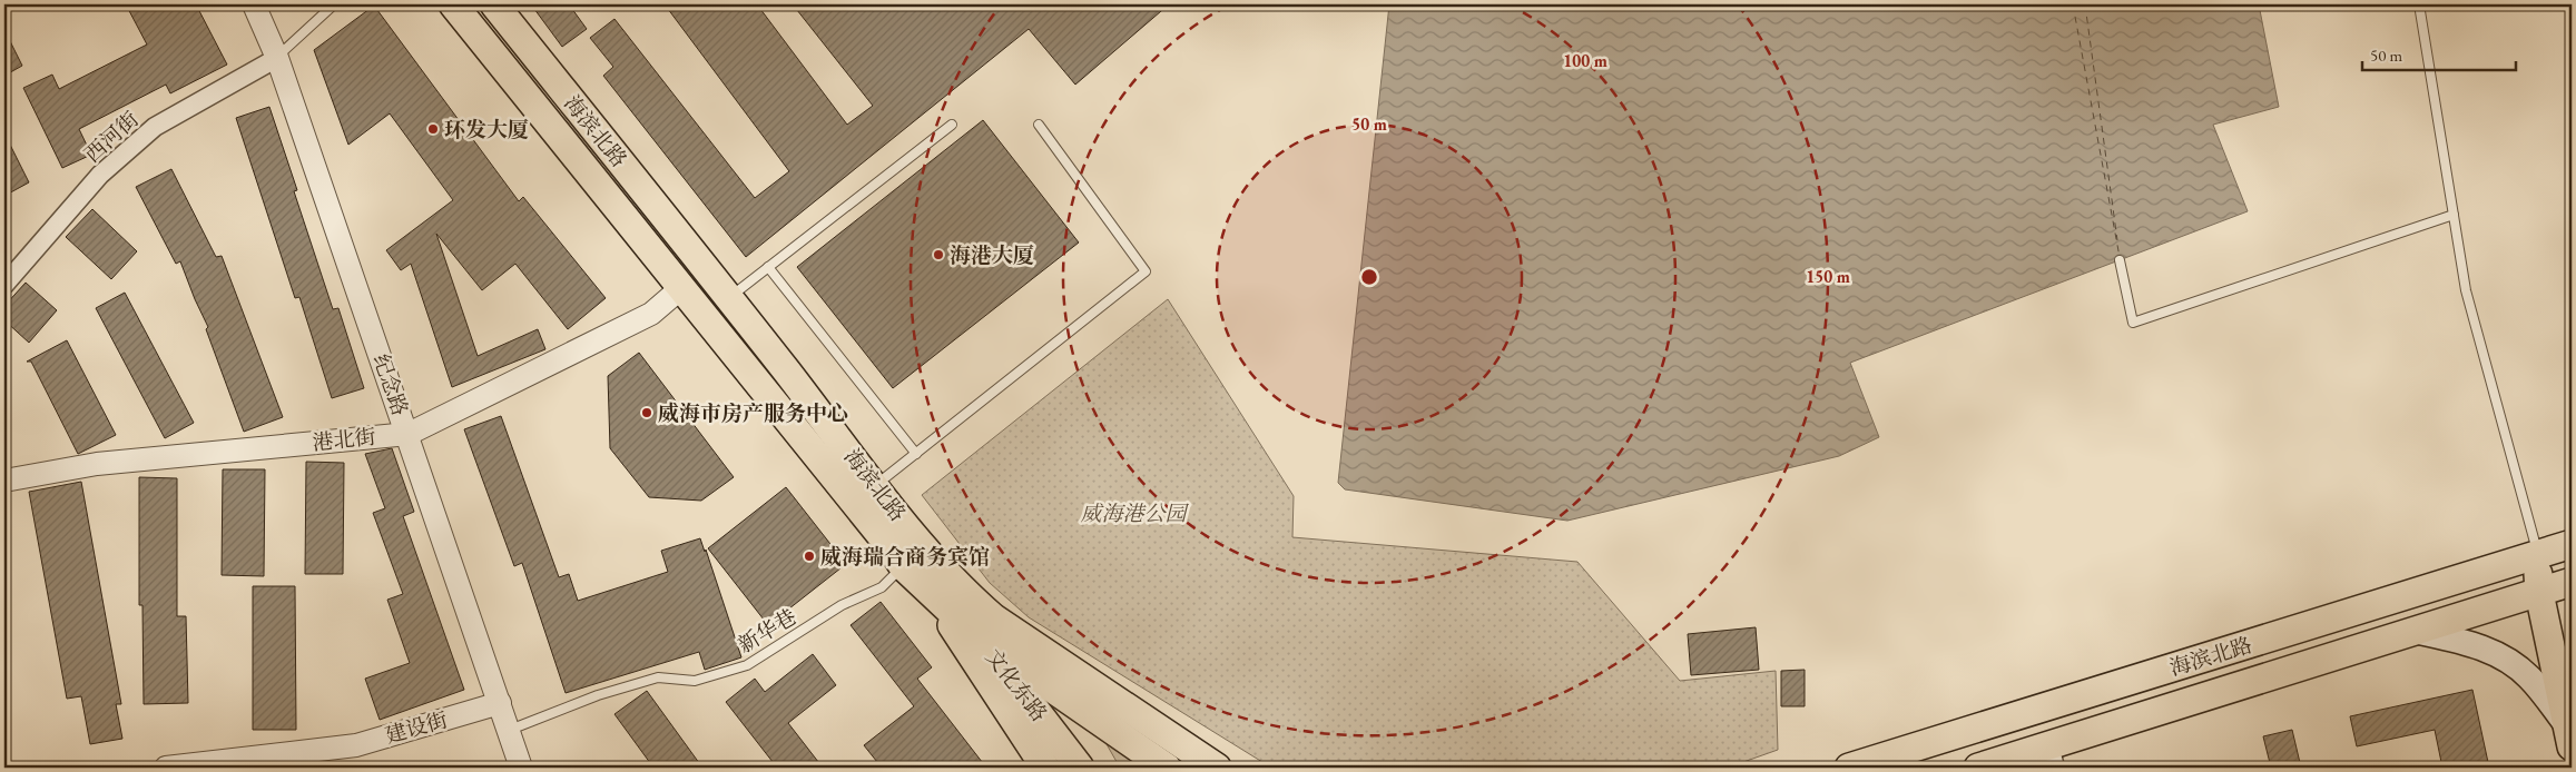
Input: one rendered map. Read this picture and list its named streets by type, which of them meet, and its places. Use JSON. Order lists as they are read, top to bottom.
{
  "streets": {
    "main road": ["海滨北路", "文化东路"],
    "street": [
      "西河街",
      "纪念路",
      "港北街",
      "建设街"
    ],
    "lane": ["新华巷"]
  },
  "crossings": [
    ["海滨北路", "港北街"],
    ["海滨北路", "新华巷"],
    ["海滨北路", "文化东路"],
    ["西河街", "纪念路"],
    ["纪念路", "港北街"],
    ["纪念路", "新华巷"],
    ["纪念路", "建设街"]
  ],
  "parks": ["威海港公园"],
  "places": [
    "环发大厦",
    "海港大厦",
    "威海市房产服务中心",
    "威海瑞合商务宾馆"
  ],
  "scale_bar": "50 m",
  "rings": ["100 m", "50 m", "150 m"]
}
